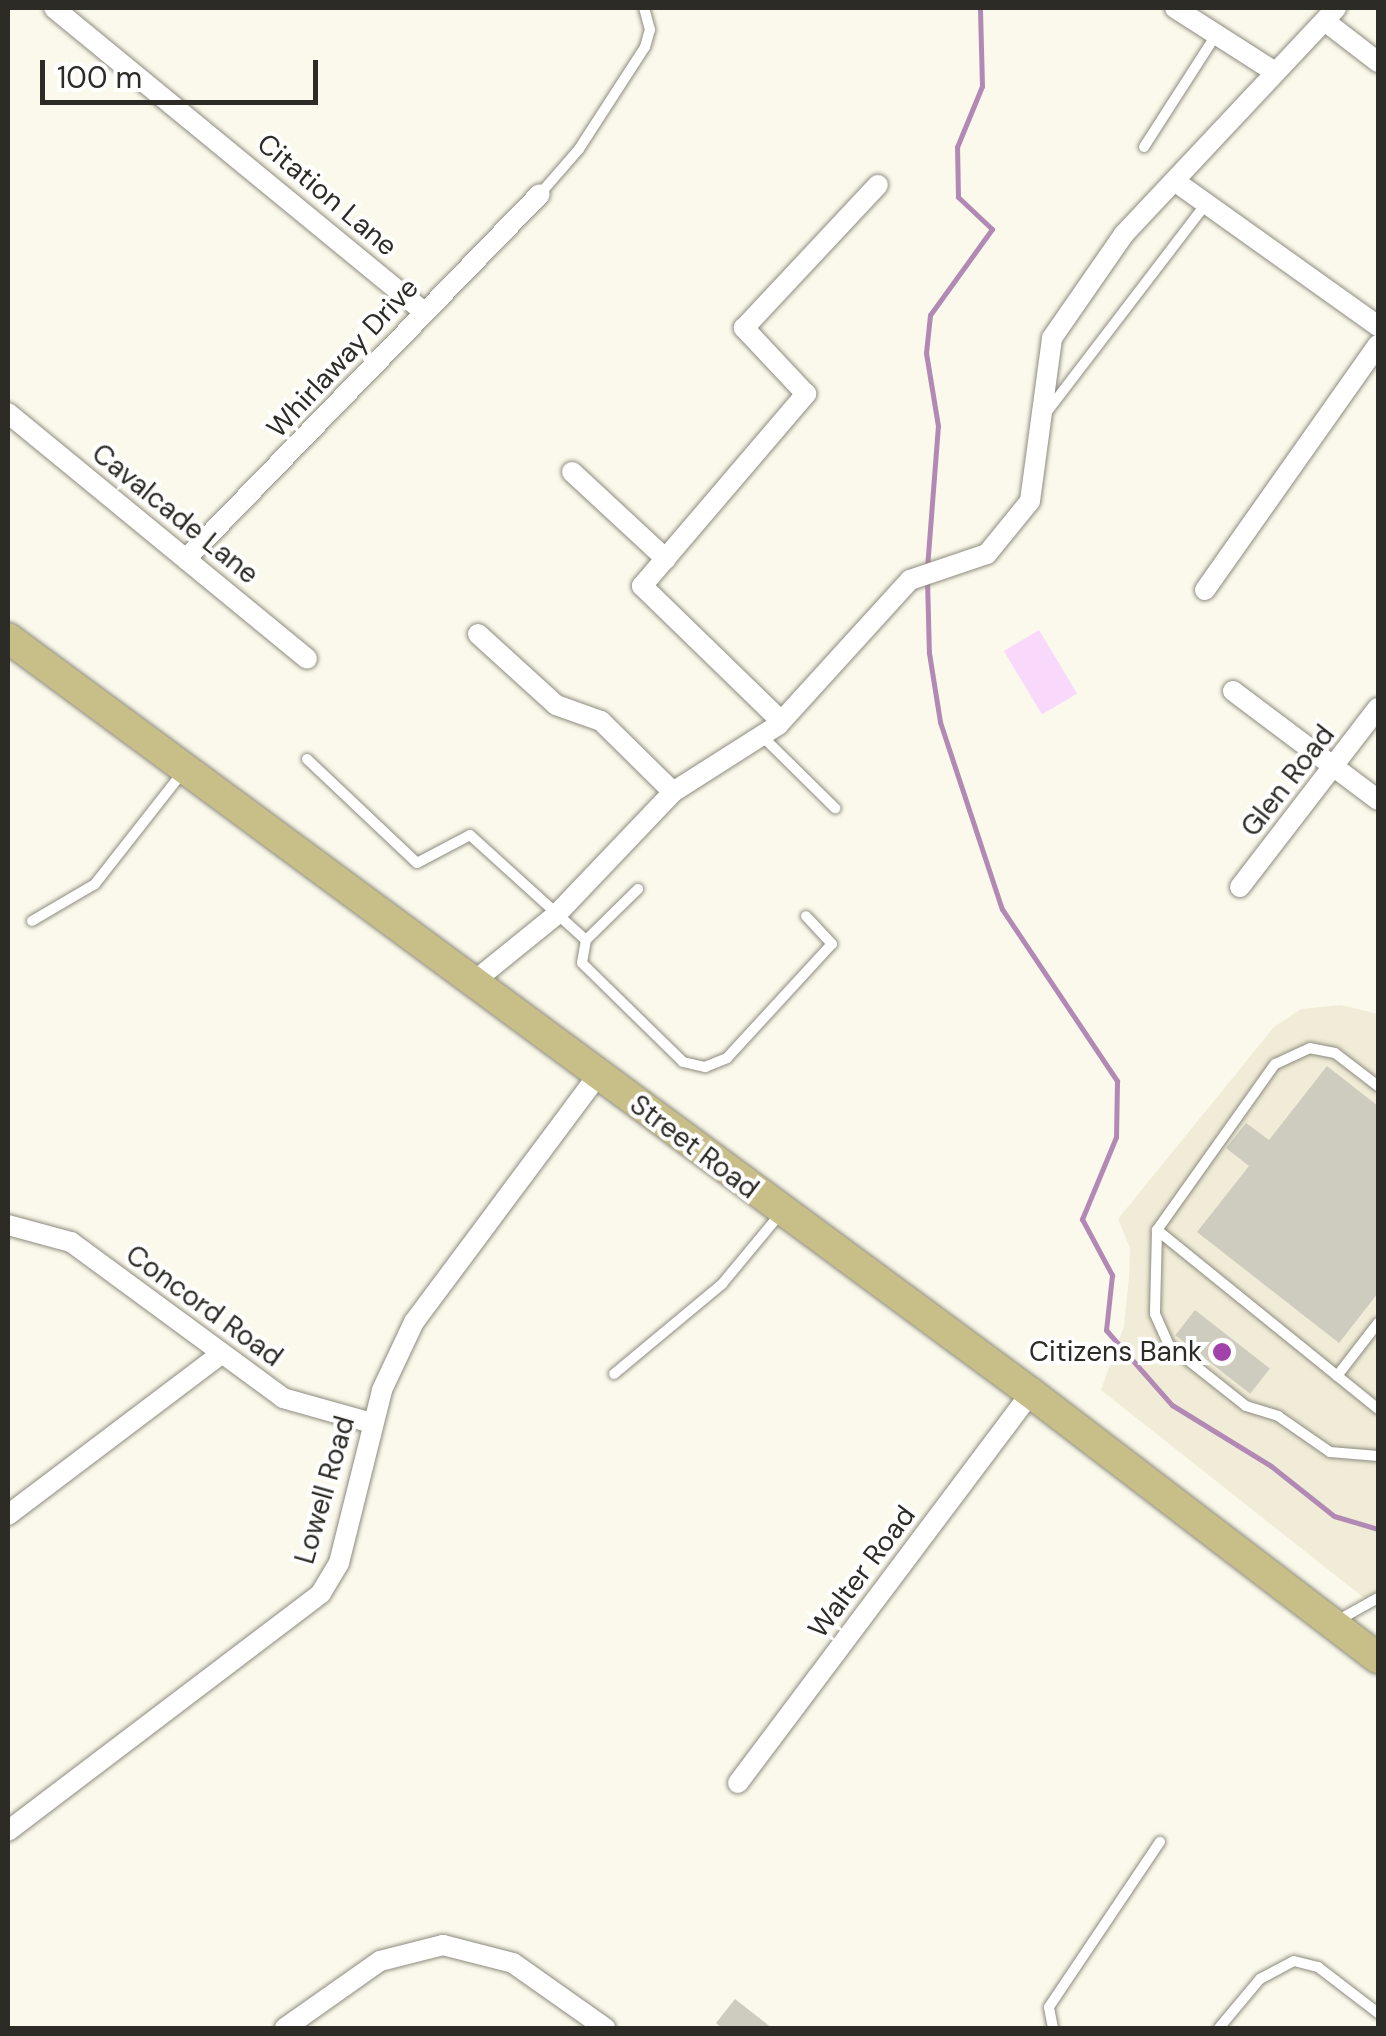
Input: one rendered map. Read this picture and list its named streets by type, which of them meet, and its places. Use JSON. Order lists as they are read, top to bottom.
{
  "streets": {
    "main road": ["Street Road"],
    "street": [
      "Citation Lane",
      "Whirlaway Drive",
      "Cavalcade Lane",
      "Glen Road",
      "Concord Road",
      "Lowell Road",
      "Walter Road"
    ]
  },
  "crossings": [
    ["Citation Lane", "Whirlaway Drive"],
    ["Whirlaway Drive", "Cavalcade Lane"],
    ["Street Road", "Lowell Road"],
    ["Street Road", "Walter Road"],
    ["Concord Road", "Lowell Road"]
  ],
  "places": ["Citizens Bank"],
  "scale_bar": "100 m"
}
